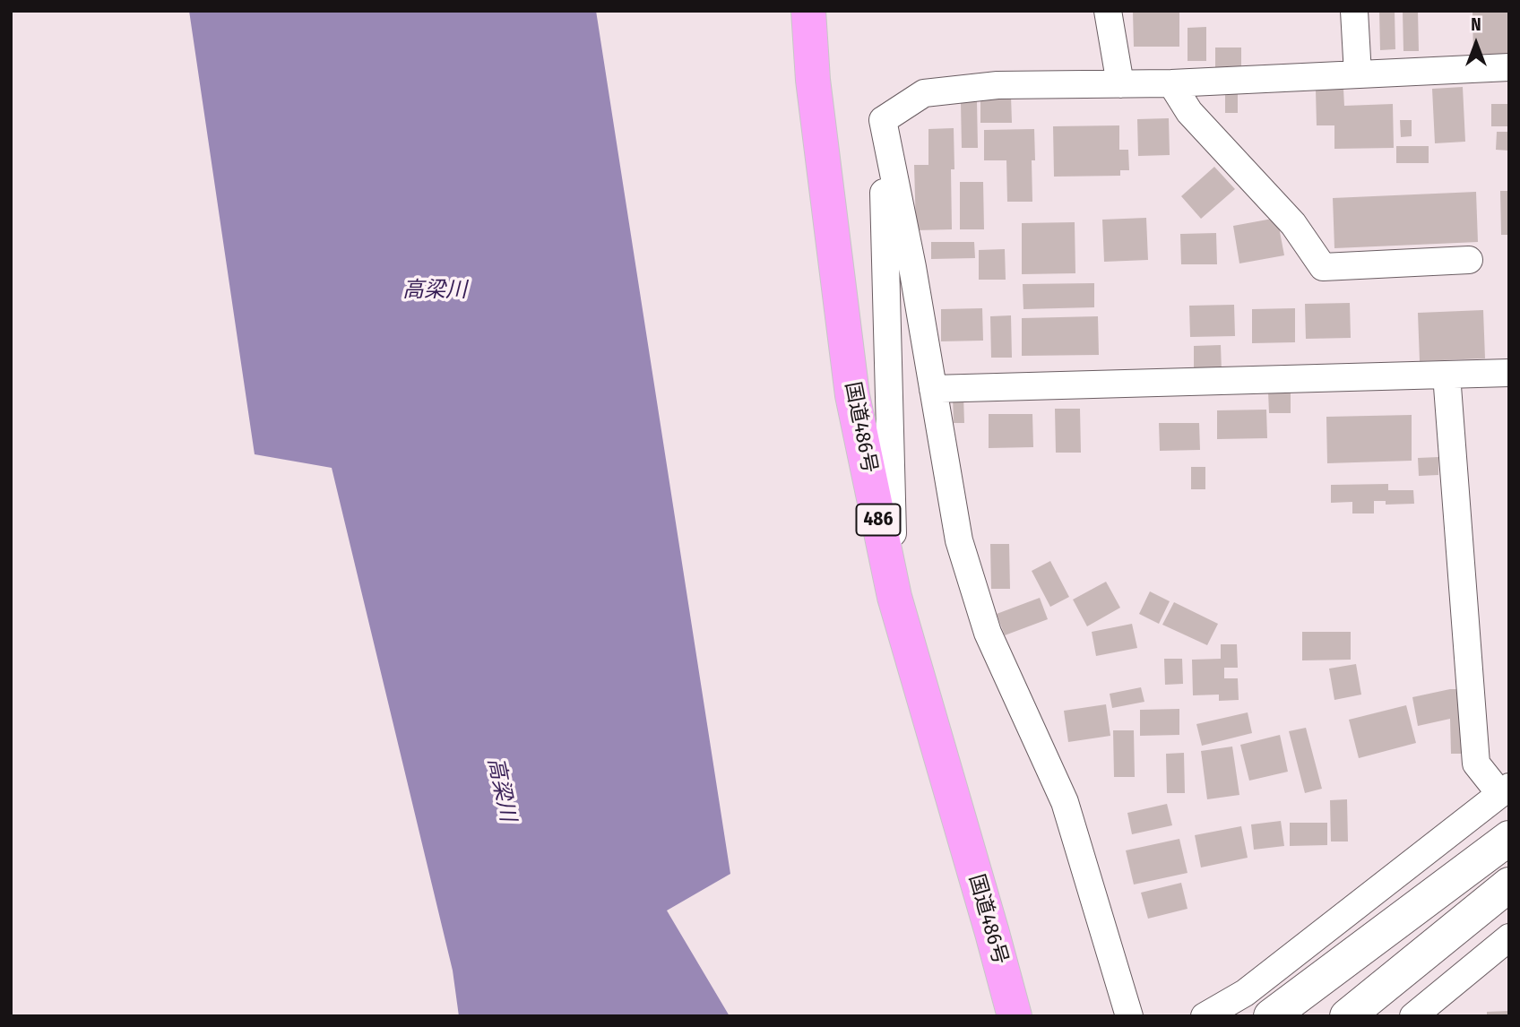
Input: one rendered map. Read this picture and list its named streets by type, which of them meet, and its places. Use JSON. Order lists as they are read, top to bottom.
{
  "streets": {
    "highway": ["国道486号", "486"]
  },
  "water": ["高梁川"],
  "north": "top"
}
